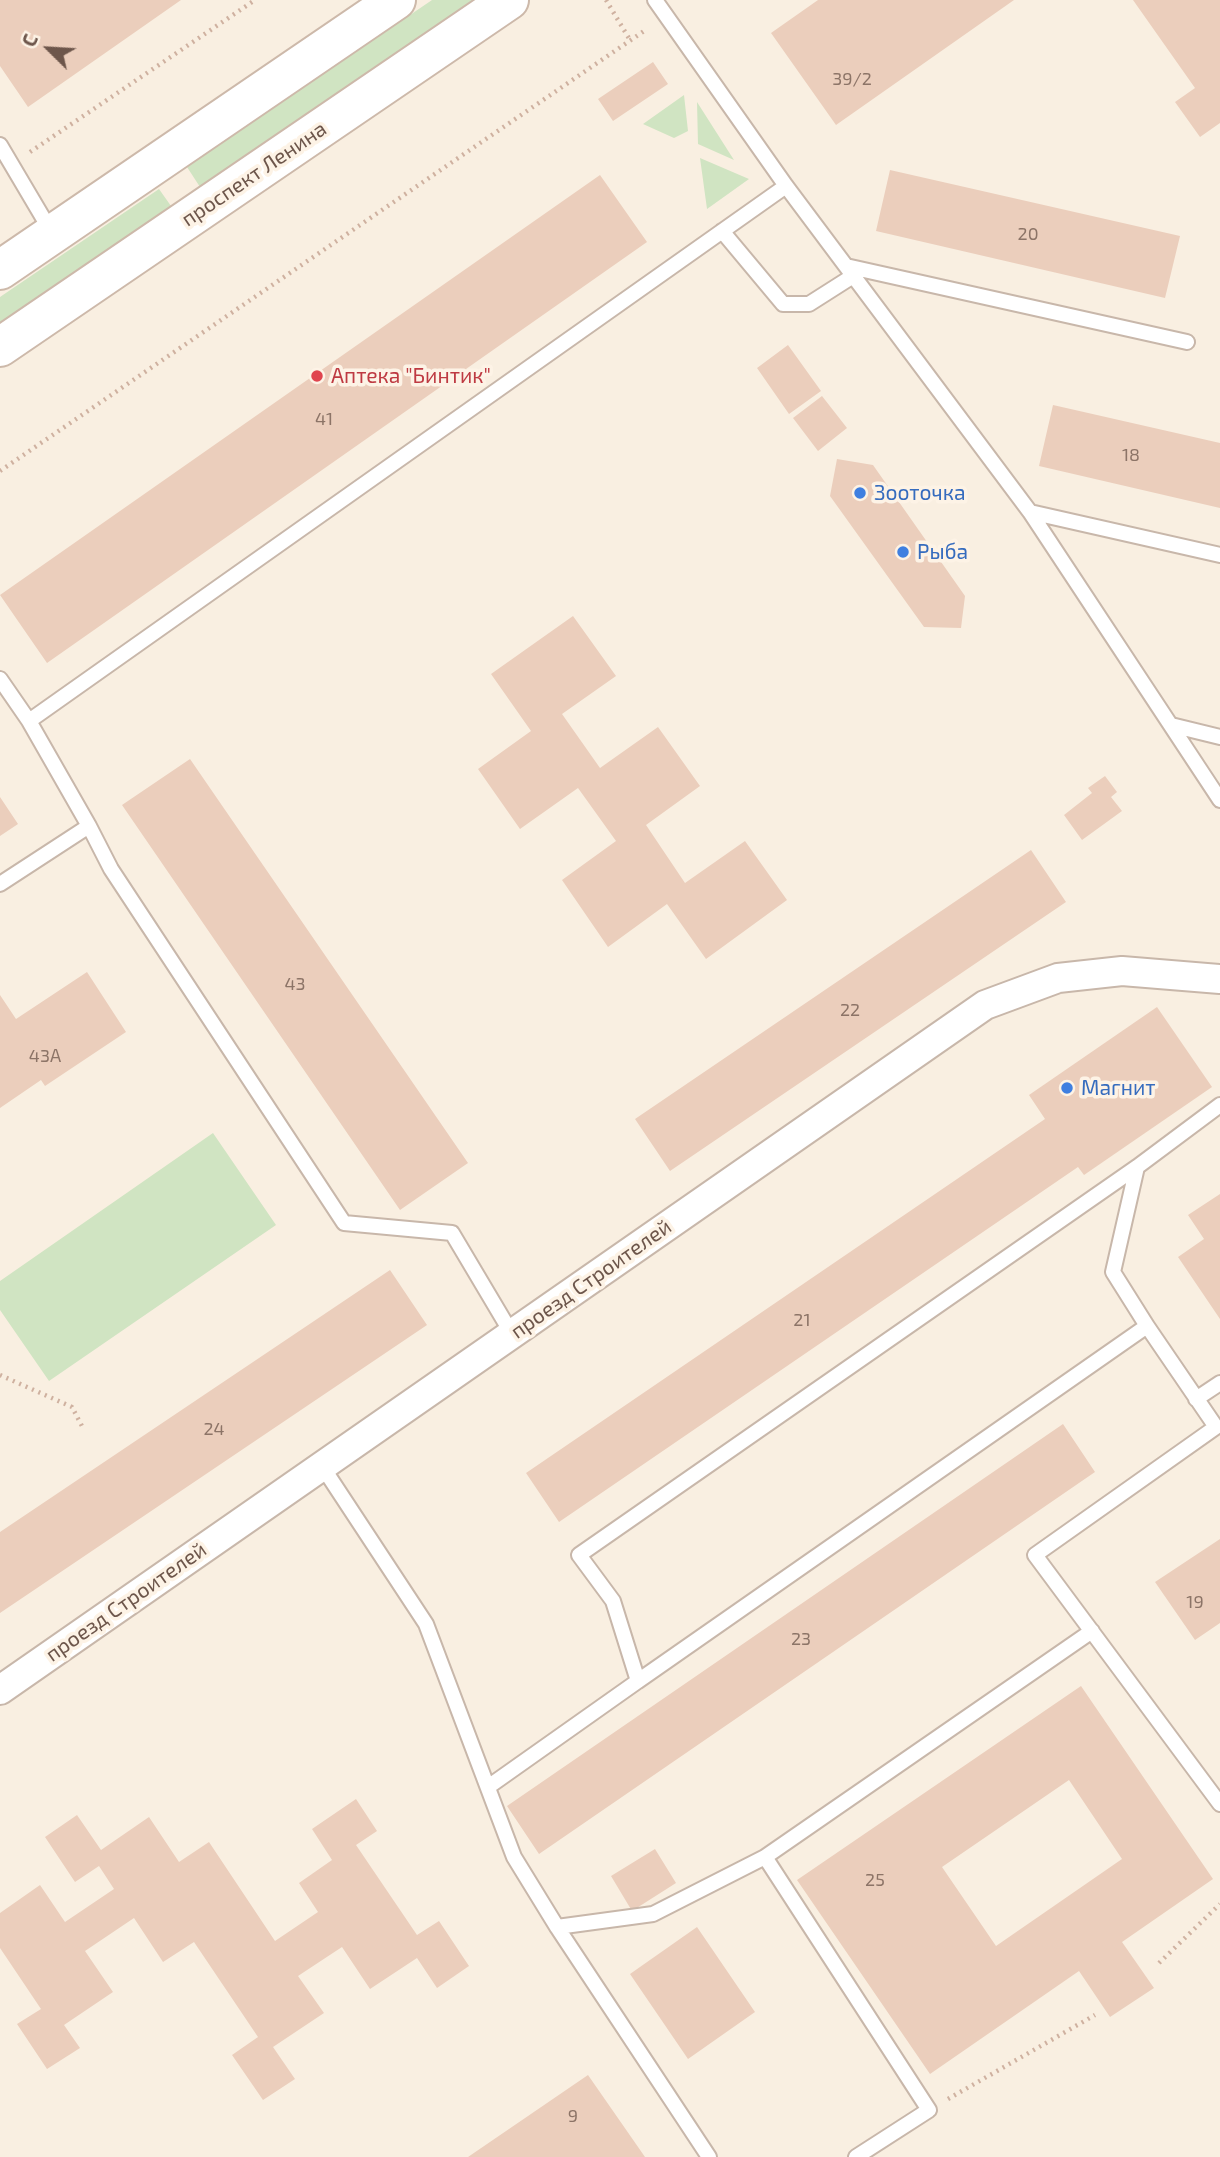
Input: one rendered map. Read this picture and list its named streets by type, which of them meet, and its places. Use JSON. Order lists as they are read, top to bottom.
{
  "streets": {
    "main road": ["проспект Ленина"],
    "street": ["проезд Строителей"]
  },
  "places": [
    "Аптека \"Бинтик\"",
    "Зооточка",
    "Рыба",
    "Магнит"
  ],
  "house_numbers": [
    "39/2",
    "20",
    "41",
    "18",
    "43",
    "22",
    "43А",
    "21",
    "24",
    "19",
    "23",
    "25",
    "9"
  ],
  "north": "top left"
}
